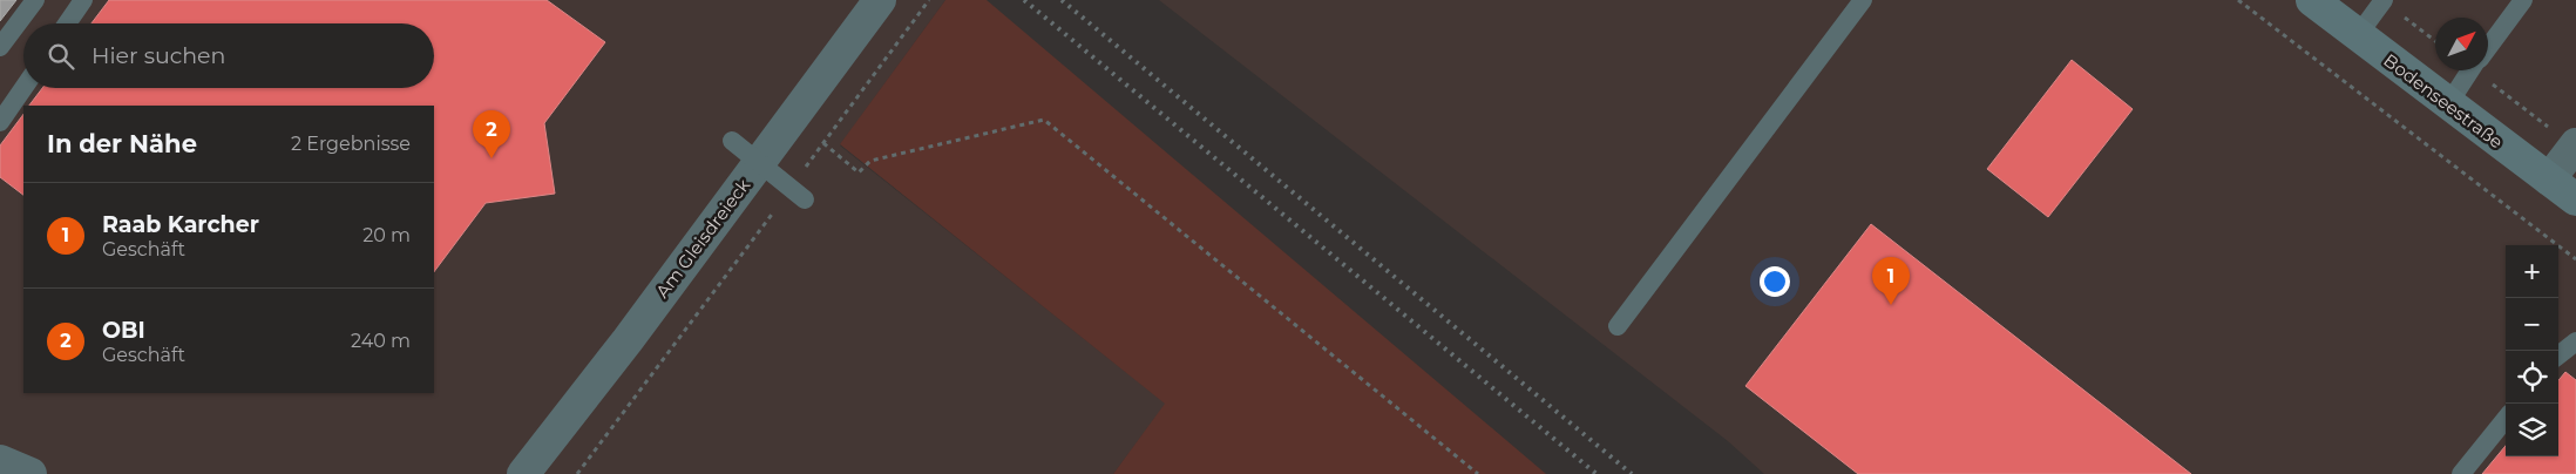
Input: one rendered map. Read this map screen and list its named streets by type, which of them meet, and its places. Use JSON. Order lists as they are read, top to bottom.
{
  "streets": {
    "main road": ["Bodenseestraße"],
    "street": ["Am Gleisdreieck"]
  },
  "north": "top right",
  "page": {
    "search": "Hier suchen",
    "heading": ["In der Nähe", "2 Ergebnisse"],
    "pins": ["2", "1"],
    "list": [
      {
        "mark": "1",
        "name": "Raab Karcher",
        "note": "Geschäft",
        "value": "20 m"
      },
      {
        "mark": "2",
        "name": "OBI",
        "note": "Geschäft",
        "value": "240 m"
      }
    ],
    "map_buttons": ["+", "−"]
  }
}
